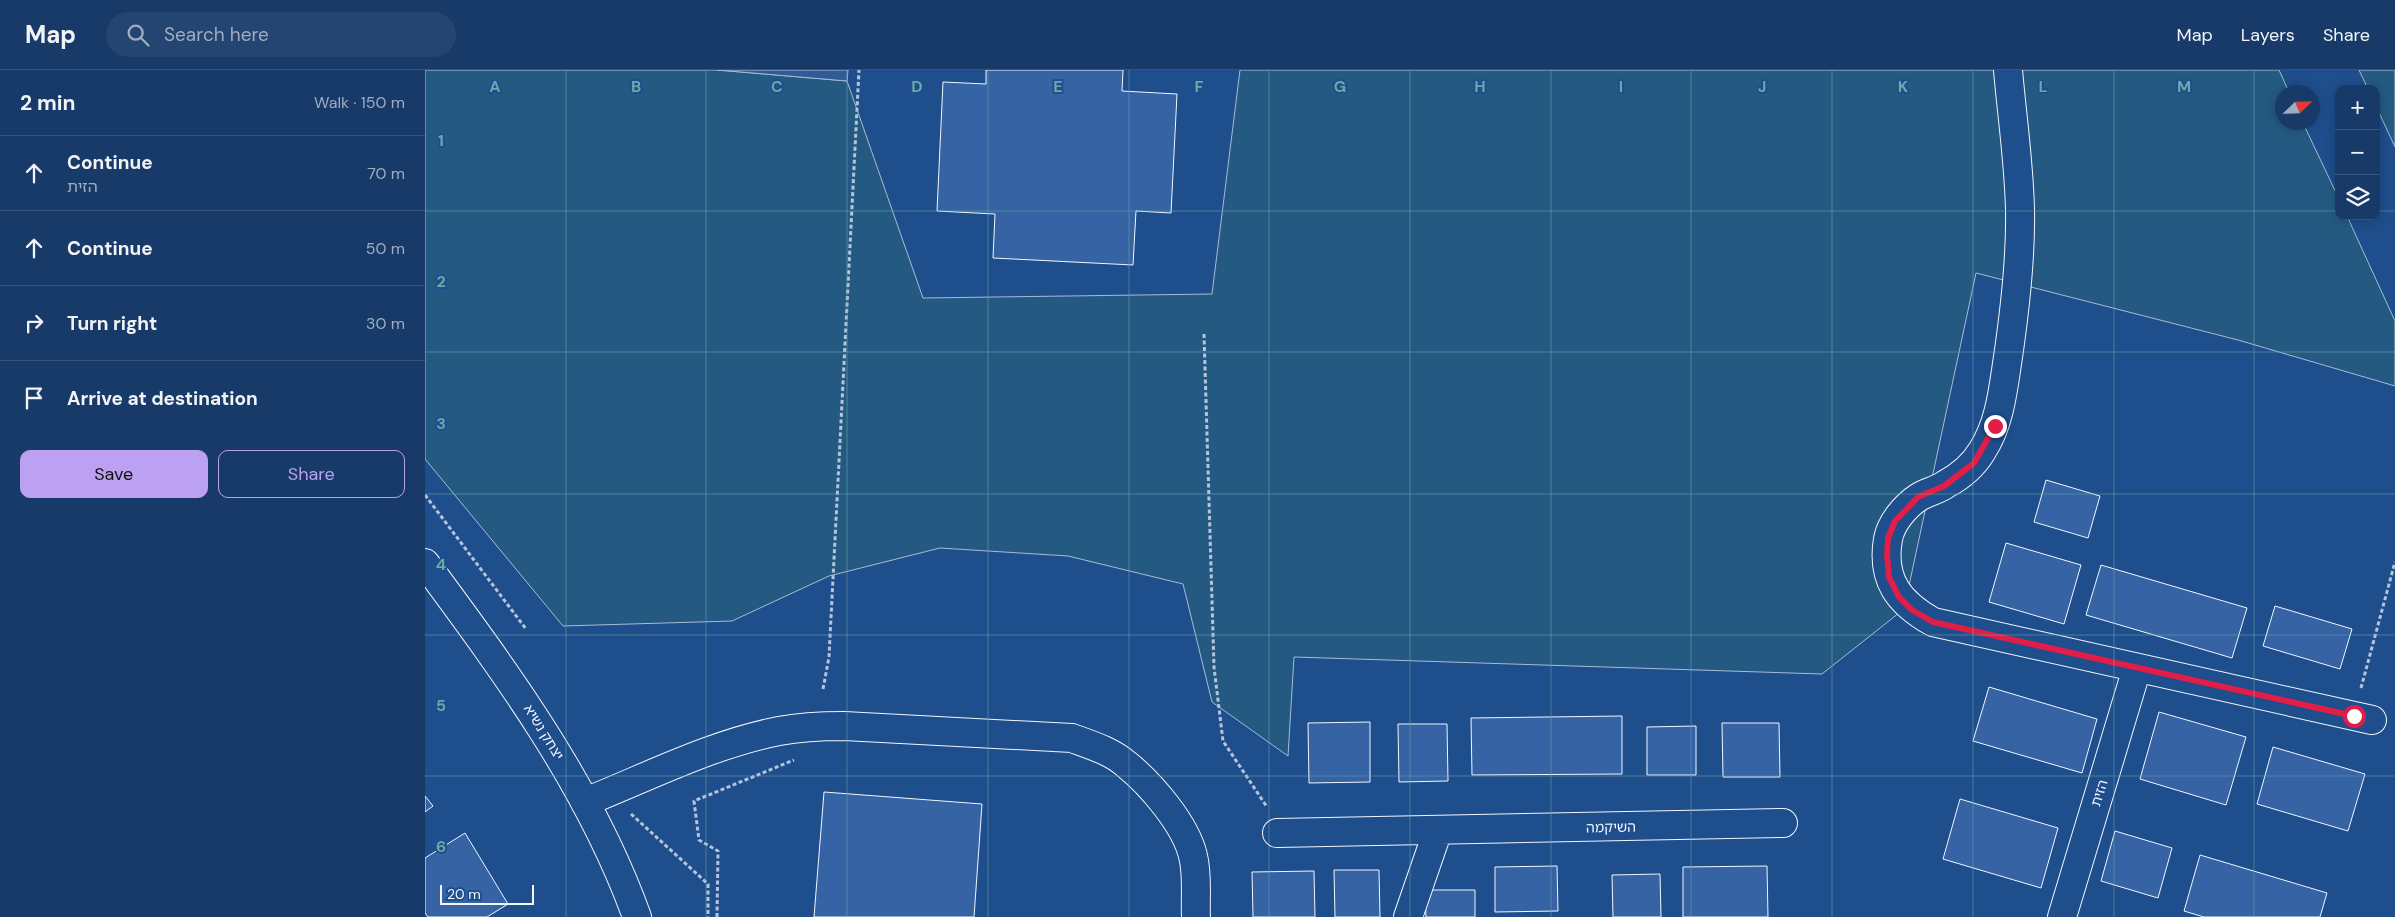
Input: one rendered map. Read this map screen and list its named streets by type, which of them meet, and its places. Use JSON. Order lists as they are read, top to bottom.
{
  "streets": {
    "street": ["יצחק נשיא", "הזית", "השיקמה"]
  },
  "scale_bar": "20 m",
  "north": "top right",
  "page": {
    "header": "Map",
    "search": "Search here",
    "nav": ["Map", "Layers", "Share"],
    "heading": ["2 min", "Walk · 150 m"],
    "map_buttons": ["+", "−"],
    "list": [
      ["Continue", "הזית", "70 m"],
      ["Continue", "50 m"],
      ["Turn right", "30 m"],
      "Arrive at destination"
    ],
    "buttons": ["Save", "Share"],
    "scale": "20 m"
  },
  "grid": {
    "columns": [
      "A",
      "B",
      "C",
      "D",
      "E",
      "F",
      "G",
      "H",
      "I",
      "J",
      "K",
      "L",
      "M"
    ],
    "rows": [
      "1",
      "2",
      "3",
      "4",
      "5",
      "6"
    ]
  }
}
